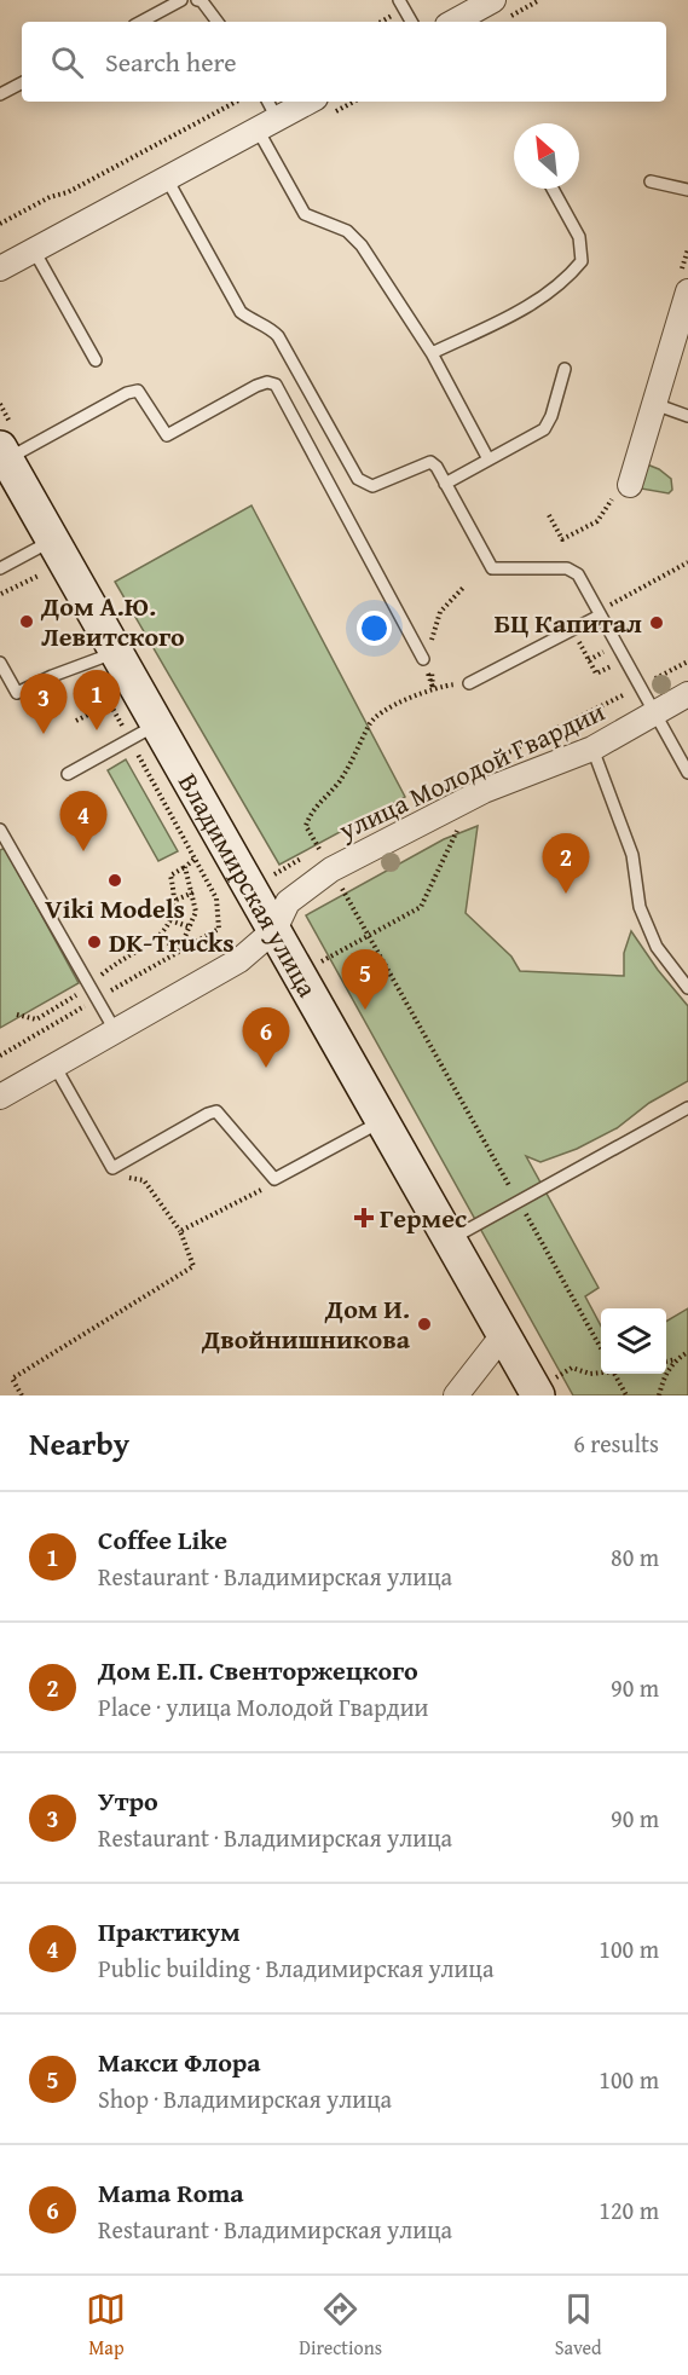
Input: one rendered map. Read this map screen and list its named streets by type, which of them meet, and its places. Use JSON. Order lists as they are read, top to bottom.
{
  "streets": {
    "main road": ["Владимирская улица"],
    "street": ["улица Молодой Гвардии"]
  },
  "crossings": [
    ["улица Молодой Гвардии", "Владимирская улица"]
  ],
  "places": {
    "other": [
      "Дом А.Ю. Левитского",
      "БЦ Капитал",
      "Viki Models",
      "DK-Trucks",
      "Дом И. Двойнишникова"
    ],
    "health": ["Гермес"]
  },
  "north": "top left",
  "page": {
    "search": "Search here",
    "pins": [
      "1",
      "3",
      "4",
      "2",
      "5",
      "6"
    ],
    "heading": ["Nearby", "6 results"],
    "list": [
      {
        "mark": "1",
        "name": "Coffee Like",
        "note": "Restaurant · Владимирская улица",
        "value": "80 m"
      },
      {
        "mark": "2",
        "name": "Дом Е.П. Свенторжецкого",
        "note": "Place · улица Молодой Гвардии",
        "value": "90 m"
      },
      {
        "mark": "3",
        "name": "Утро",
        "note": "Restaurant · Владимирская улица",
        "value": "90 m"
      },
      {
        "mark": "4",
        "name": "Практикум",
        "note": "Public building · Владимирская улица",
        "value": "100 m"
      },
      {
        "mark": "5",
        "name": "Макси Флора",
        "note": "Shop · Владимирская улица",
        "value": "100 m"
      },
      {
        "mark": "6",
        "name": "Mama Roma",
        "note": "Restaurant · Владимирская улица",
        "value": "120 m"
      }
    ],
    "nav": ["Map", "Directions", "Saved"]
  }
}
